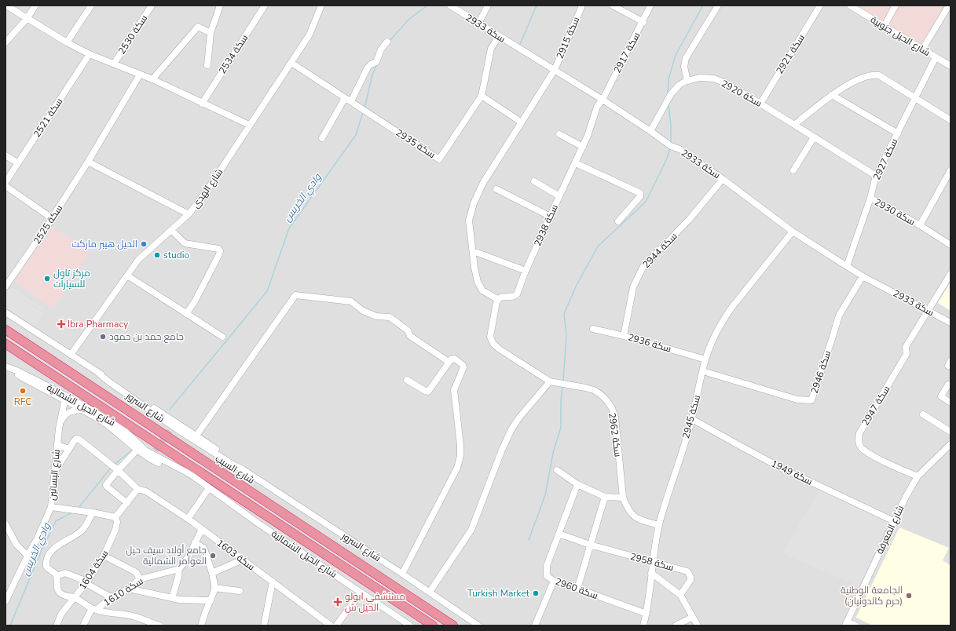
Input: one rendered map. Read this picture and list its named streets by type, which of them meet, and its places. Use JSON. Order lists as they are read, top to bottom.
{
  "streets": {
    "highway": ["شارع السيب"],
    "street": [
      "سكة 2933",
      "سكة 2530",
      "شارع الحيل جنوبية",
      "سكة 2915",
      "سكة 2917",
      "سكة 2534",
      "سكة 2921",
      "سكة 2920",
      "سكة 2521",
      "سكة 2935",
      "سكة 2927",
      "شارع الهدى",
      "سكة 2930",
      "سكة 2525",
      "سكة 2938",
      "سكة 2944",
      "سكة 2936",
      "سكة 2946",
      "شارع الحيل الشمالية",
      "سكة 2947",
      "شارع السرور",
      "سكة 2945",
      "سكة 2962",
      "سكة 1949",
      "شارع البساتين",
      "شارع المعرفة",
      "سكة 1603",
      "سكة 2958",
      "سكة 1604",
      "سكة 2960",
      "سكة 1610"
    ]
  },
  "crossings": [
    ["سكة 2933", "سكة 2915"],
    ["سكة 2933", "سكة 2917"],
    ["سكة 2933", "سكة 2920"],
    ["سكة 2933", "سكة 2935"],
    ["سكة 2933", "سكة 2927"],
    ["سكة 2933", "سكة 2938"],
    ["سكة 2933", "سكة 2944"],
    ["سكة 2933", "سكة 2946"],
    ["سكة 2933", "سكة 2947"],
    ["سكة 2933", "سكة 2945"],
    ["شارع الحيل جنوبية", "سكة 2927"],
    ["سكة 2915", "سكة 2938"],
    ["سكة 2915", "سكة 2962"],
    ["سكة 2917", "سكة 2938"],
    ["سكة 2921", "سكة 2920"],
    ["سكة 2920", "سكة 2927"],
    ["سكة 2935", "شارع الهدى"],
    ["سكة 2927", "سكة 2930"],
    ["شارع الهدى", "شارع السرور"],
    ["سكة 2938", "سكة 2962"],
    ["سكة 2944", "سكة 2936"],
    ["سكة 2936", "سكة 2945"],
    ["سكة 2946", "سكة 2945"],
    ["شارع الحيل الشمالية", "شارع البساتين"],
    ["سكة 2947", "شارع المعرفة"],
    ["سكة 2945", "سكة 2962"],
    ["سكة 2945", "سكة 1949"],
    ["سكة 2945", "سكة 2958"],
    ["سكة 2945", "سكة 2960"],
    ["سكة 1949", "شارع المعرفة"],
    ["سكة 2958", "سكة 2960"]
  ],
  "water": ["وادي الخريس"],
  "places": {
    "other": [
      "الحيل هيبر ماركت",
      "studio",
      "مركز تاول للسيارات",
      "جامع حمد بن حمود",
      "RFC",
      "جامع أولاد سيف حيل العوامر الشمالية",
      "Turkish Market",
      "الجامعة الوطنية (حرم كالدونيان)"
    ],
    "health": ["Ibra Pharmacy", "مستشفى ابولو الحيل ش"]
  }
}
